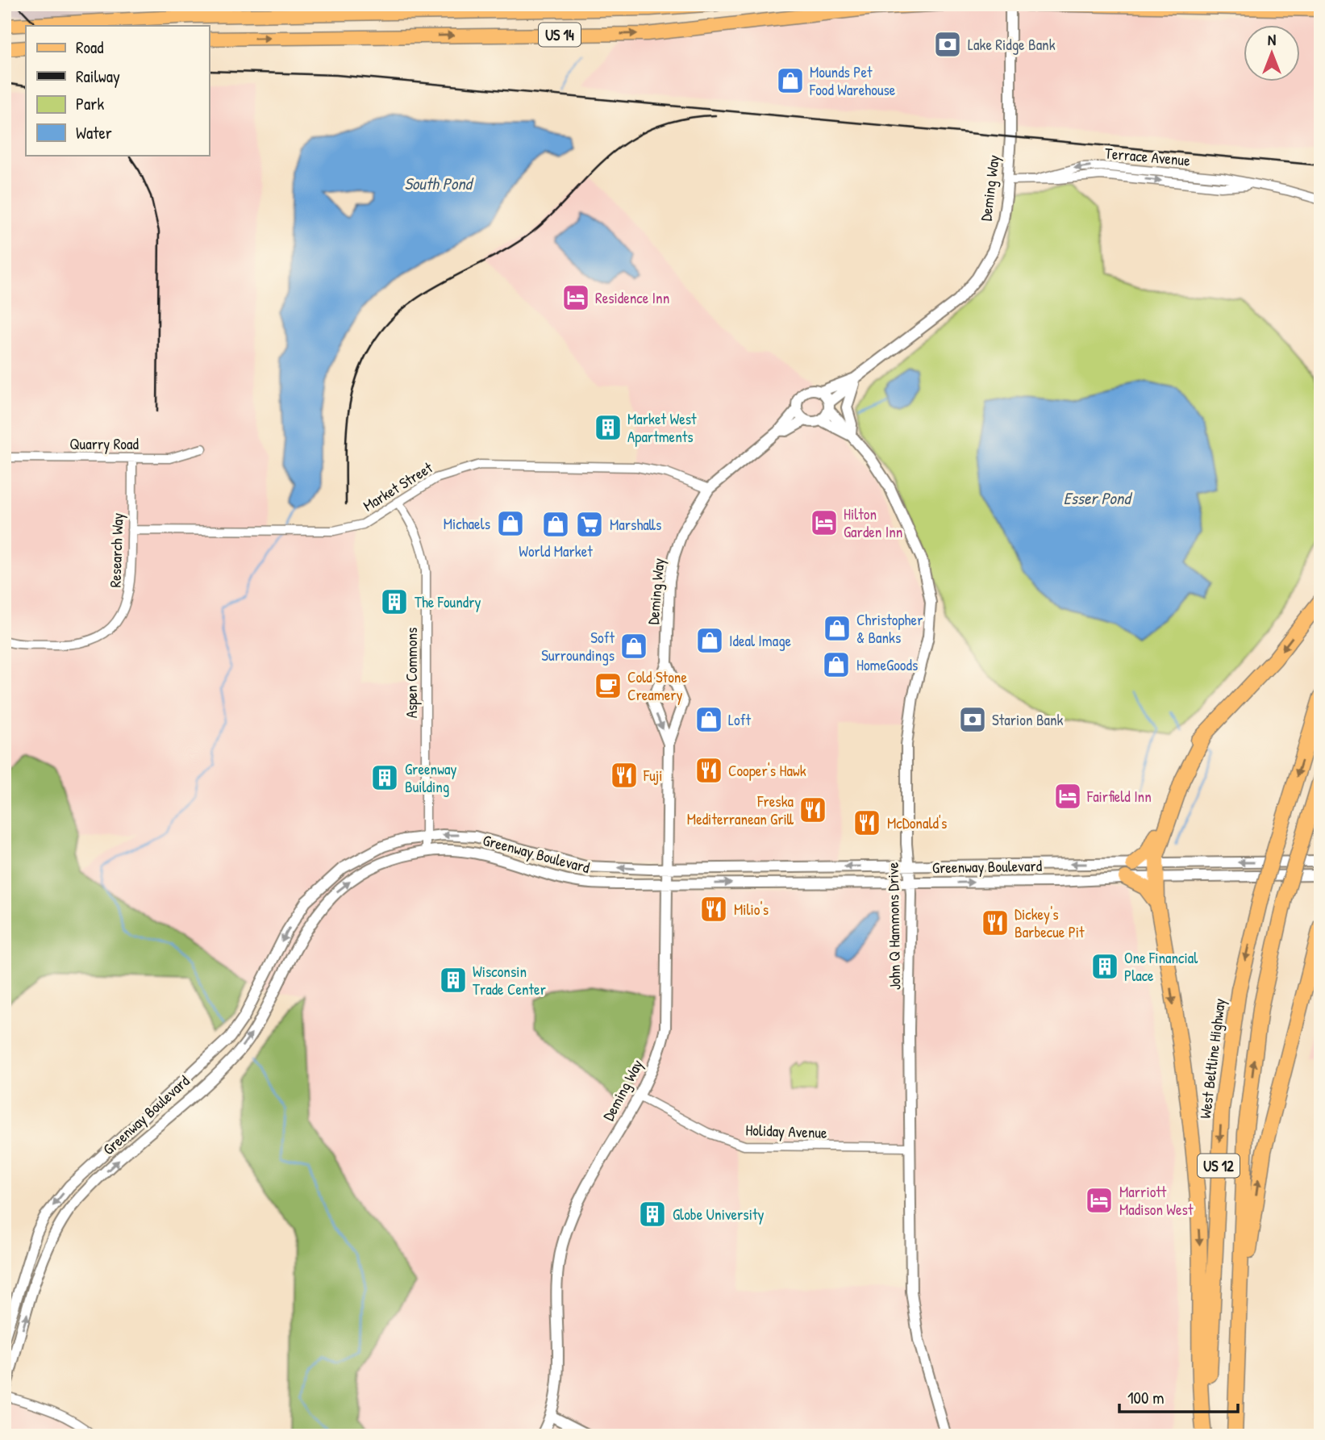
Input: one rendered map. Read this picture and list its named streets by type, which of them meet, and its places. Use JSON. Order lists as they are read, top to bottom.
{
  "streets": {
    "highway": ["West Beltline Highway", "US 12"],
    "main road": ["US 14"],
    "street": [
      "Terrace Avenue",
      "Deming Way",
      "Quarry Road",
      "Market Street",
      "Research Way",
      "Aspen Commons",
      "Greenway Boulevard",
      "John Q Hammons Drive",
      "Holiday Avenue"
    ]
  },
  "crossings": [
    ["Terrace Avenue", "Deming Way"],
    ["Deming Way", "Market Street"],
    ["Deming Way", "Greenway Boulevard"],
    ["Deming Way", "John Q Hammons Drive"],
    ["Deming Way", "Holiday Avenue"],
    ["Quarry Road", "Research Way"],
    ["Market Street", "Research Way"],
    ["Market Street", "Aspen Commons"],
    ["Aspen Commons", "Greenway Boulevard"],
    ["Greenway Boulevard", "John Q Hammons Drive"],
    ["John Q Hammons Drive", "Holiday Avenue"]
  ],
  "water": ["South Pond", "Esser Pond"],
  "places": {
    "bank": ["Lake Ridge Bank", "Starion Bank"],
    "shop": [
      "Mounds Pet Food Warehouse",
      "Michaels",
      "World Market",
      "Christopher & Banks",
      "Ideal Image",
      "Soft Surroundings",
      "HomeGoods",
      "Loft"
    ],
    "hotel": [
      "Residence Inn",
      "Hilton Garden Inn",
      "Fairfield Inn",
      "Marriott Madison West"
    ],
    "building": [
      "Market West Apartments",
      "The Foundry",
      "Greenway Building",
      "One Financial Place",
      "Wisconsin Trade Center",
      "Globe University"
    ],
    "supermarket": ["Marshalls"],
    "cafe": ["Cold Stone Creamery"],
    "restaurant": [
      "Cooper's Hawk",
      "Fuji",
      "Freska Mediterranean Grill",
      "McDonald's",
      "Milio's",
      "Dickey's Barbecue Pit"
    ]
  },
  "legend": [
    "Road",
    "Railway",
    "Park",
    "Water"
  ],
  "scale_bar": "100 m",
  "north": "top"
}
